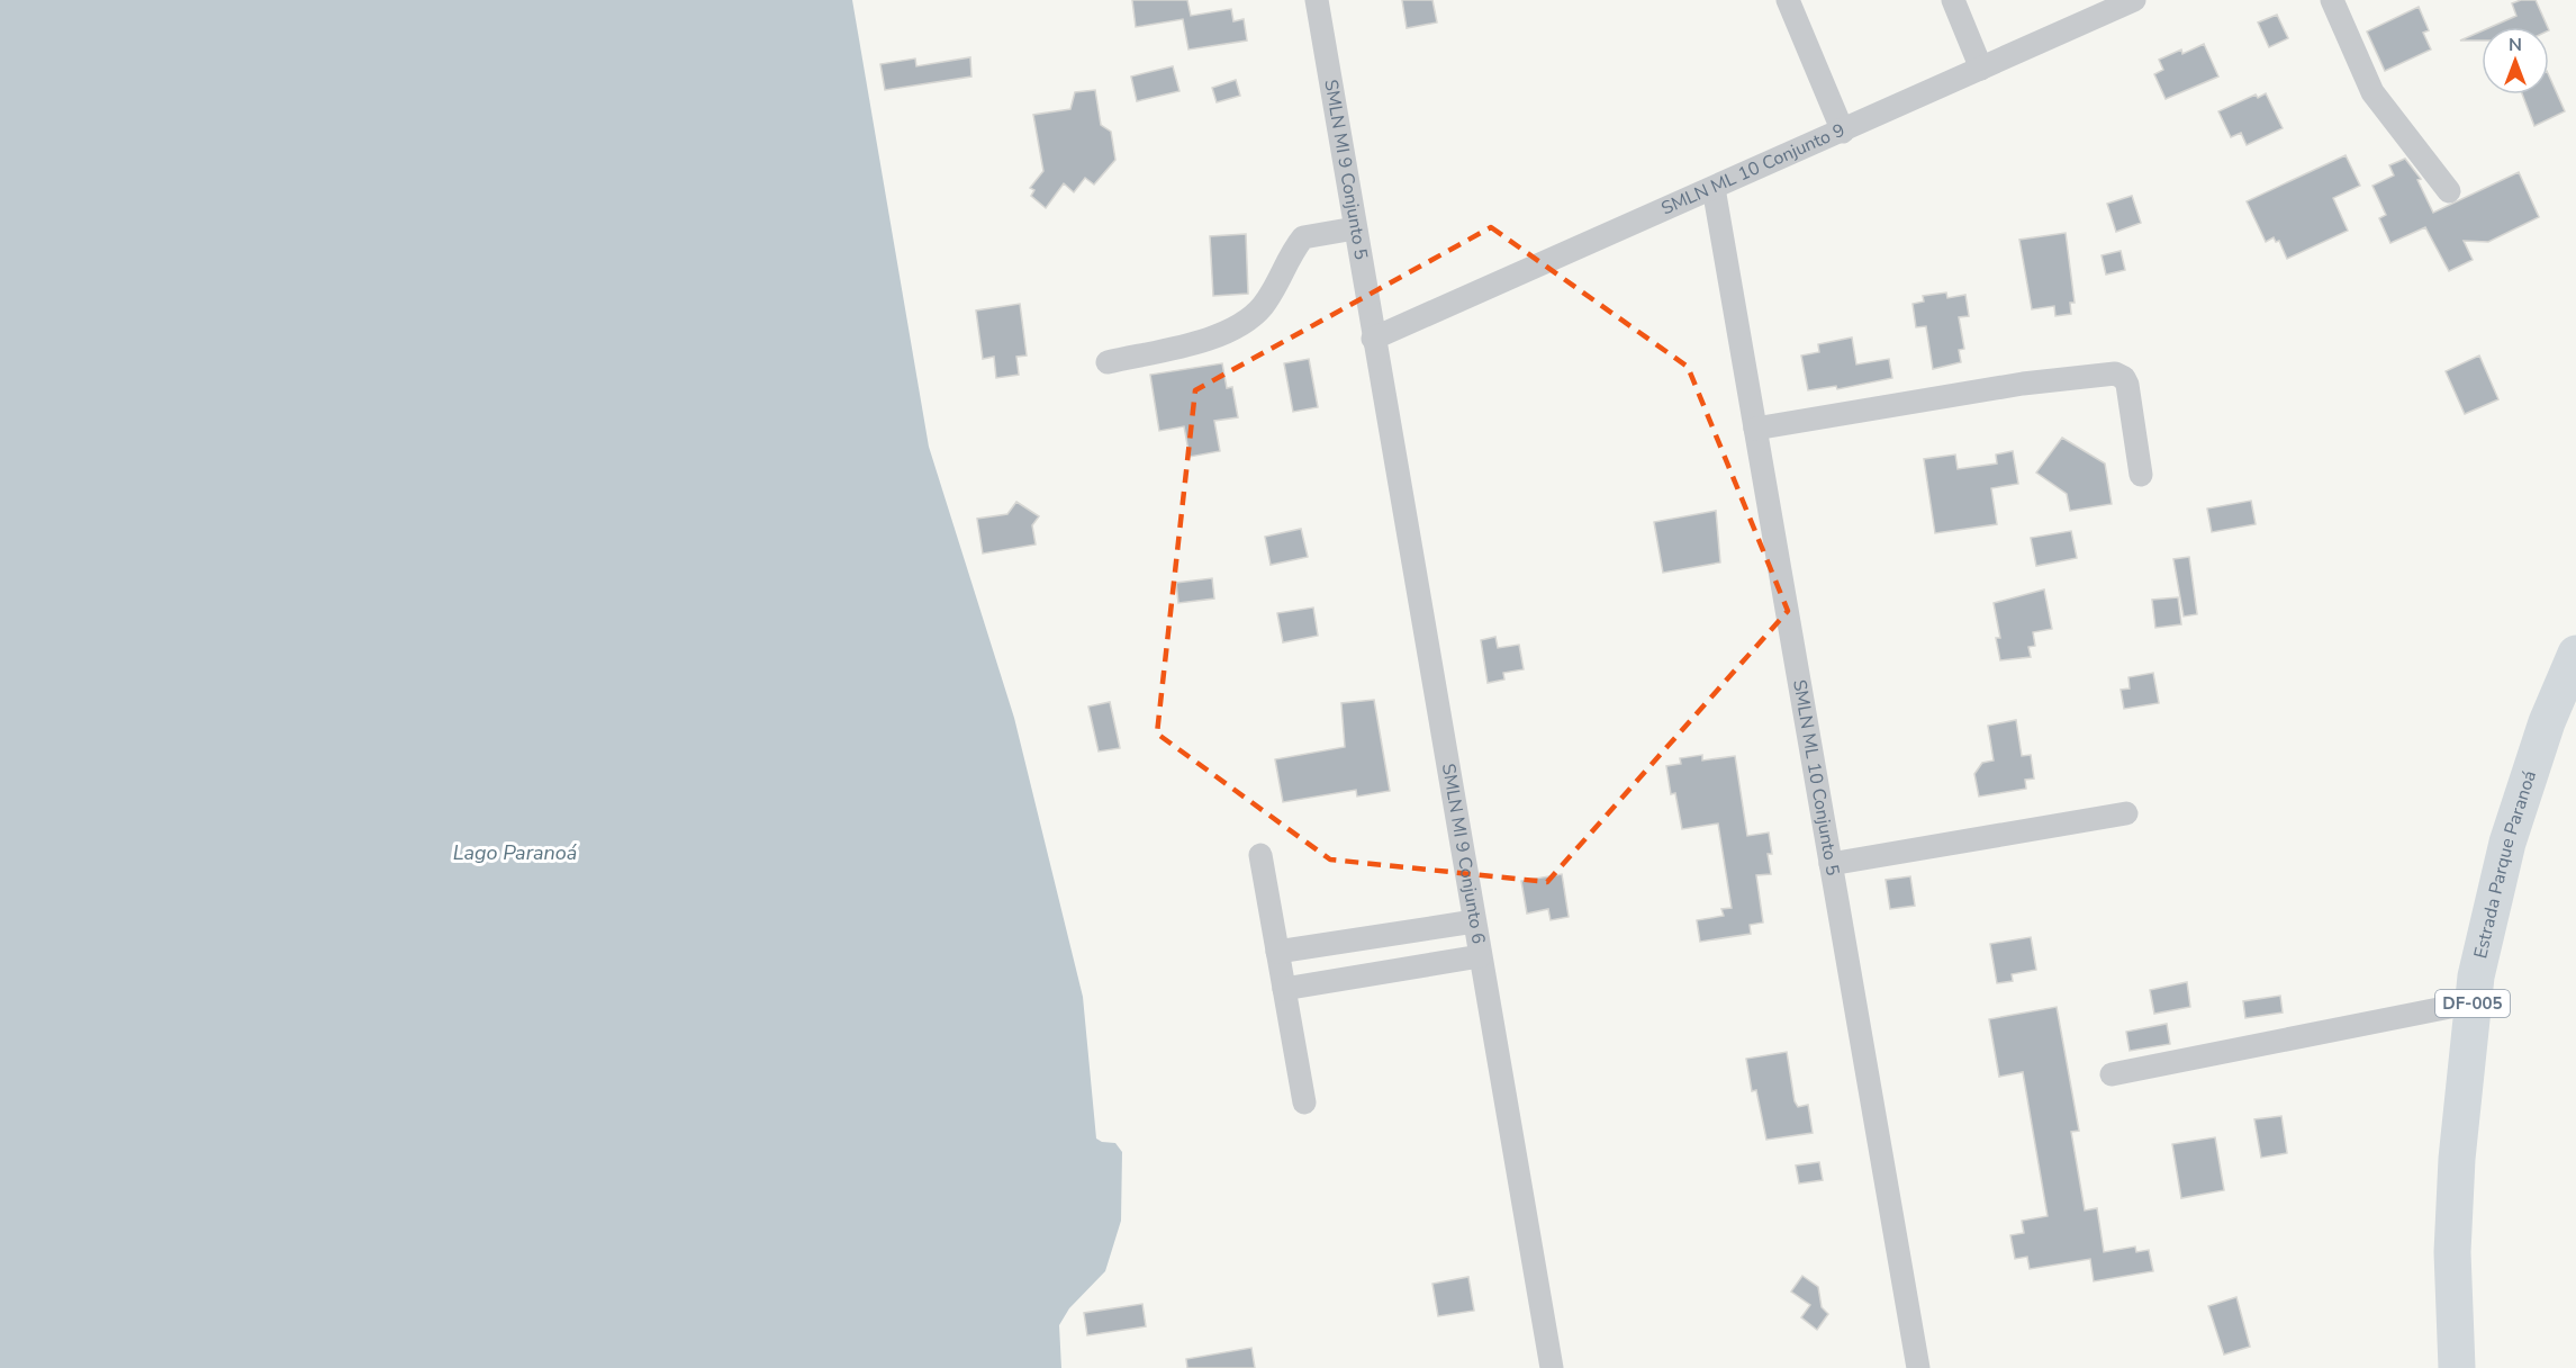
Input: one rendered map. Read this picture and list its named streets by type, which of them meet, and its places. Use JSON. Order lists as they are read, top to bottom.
{
  "streets": {
    "main road": ["Estrada Parque Paranoá", "DF-005"],
    "street": [
      "SMLN MI 9 Conjunto 5",
      "SMLN ML 10 Conjunto 9",
      "SMLN ML 10 Conjunto 5",
      "SMLN MI 9 Conjunto 6"
    ]
  },
  "crossings": [
    ["SMLN MI 9 Conjunto 5", "SMLN ML 10 Conjunto 9"],
    ["SMLN MI 9 Conjunto 5", "SMLN MI 9 Conjunto 6"],
    ["SMLN ML 10 Conjunto 9", "SMLN ML 10 Conjunto 5"],
    ["SMLN ML 10 Conjunto 9", "SMLN MI 9 Conjunto 6"]
  ],
  "water": ["Lago Paranoá"],
  "north": "top"
}
